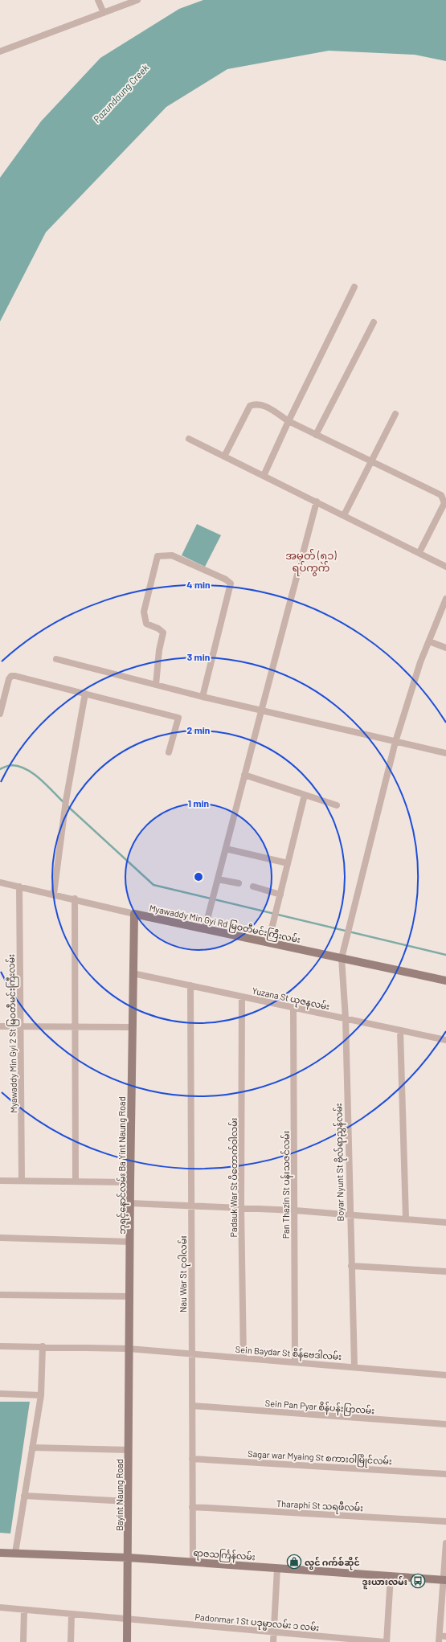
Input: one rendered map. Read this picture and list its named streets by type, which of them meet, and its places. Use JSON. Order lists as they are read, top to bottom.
{
  "streets": {
    "main road": [
      "Myawaddy Min Gyi Rd မြဝတီမင်းကြီးလမ်း",
      "ဘုရင့်နောင်လမ်း Ba Yint Naung Road",
      "Bayint Naung Road",
      "ရာဇသင်္ကြန်လမ်း"
    ],
    "street": [
      "Yuzana St ယုဇနလမ်း",
      "Myawaddy Min Gyi 2 St မြဝတီမင်းကြီးလမ်း",
      "Boyar Nyunt St ဗိုလ်ရာညွှန်လမ်း",
      "Padauk War St ပိတောက်ဝါလမ်း",
      "Pan Thazin St ပန်းသဇင်လမ်း",
      "Nau War St ငုဝါလမ်း",
      "Sein Baydar St စိန်ဗေဒါလမ်း",
      "Sein Pan Pyar စိန်ပန်းပြာလမ်း",
      "Sagar war Myaing St စကားဝါမြိုင်လမ်း",
      "Tharaphi St သရဖီလမ်း",
      "Padonmar 1 St ပဒုမ္မာလမ်း ၁ လမ်း"
    ]
  },
  "crossings": [
    ["Myawaddy Min Gyi Rd မြဝတီမင်းကြီးလမ်း", "Myawaddy Min Gyi 2 St မြဝတီမင်းကြီးလမ်း"],
    ["Myawaddy Min Gyi Rd မြဝတီမင်းကြီးလမ်း", "Boyar Nyunt St ဗိုလ်ရာညွှန်လမ်း"],
    ["Myawaddy Min Gyi Rd မြဝတီမင်းကြီးလမ်း", "ဘုရင့်နောင်လမ်း Ba Yint Naung Road"],
    ["Yuzana St ယုဇနလမ်း", "Boyar Nyunt St ဗိုလ်ရာညွှန်လမ်း"],
    ["Yuzana St ယုဇနလမ်း", "ဘုရင့်နောင်လမ်း Ba Yint Naung Road"],
    ["Yuzana St ယုဇနလမ်း", "Padauk War St ပိတောက်ဝါလမ်း"],
    ["Yuzana St ယုဇနလမ်း", "Pan Thazin St ပန်းသဇင်လမ်း"],
    ["Yuzana St ယုဇနလမ်း", "Nau War St ငုဝါလမ်း"],
    ["Boyar Nyunt St ဗိုလ်ရာညွှန်လမ်း", "Sein Baydar St စိန်ဗေဒါလမ်း"],
    ["ဘုရင့်နောင်လမ်း Ba Yint Naung Road", "Sein Baydar St စိန်ဗေဒါလမ်း"],
    ["ဘုရင့်နောင်လမ်း Ba Yint Naung Road", "Bayint Naung Road"],
    ["Padauk War St ပိတောက်ဝါလမ်း", "Sein Baydar St စိန်ဗေဒါလမ်း"],
    ["Pan Thazin St ပန်းသဇင်လမ်း", "Sein Baydar St စိန်ဗေဒါလမ်း"],
    ["Nau War St ငုဝါလမ်း", "Sein Baydar St စိန်ဗေဒါလမ်း"],
    ["Nau War St ငုဝါလမ်း", "Sein Pan Pyar စိန်ပန်းပြာလမ်း"],
    ["Nau War St ငုဝါလမ်း", "Sagar war Myaing St စကားဝါမြိုင်လမ်း"],
    ["Nau War St ငုဝါလမ်း", "Tharaphi St သရဖီလမ်း"],
    ["Nau War St ငုဝါလမ်း", "ရာဇသင်္ကြန်လမ်း"],
    ["Sein Baydar St စိန်ဗေဒါလမ်း", "Bayint Naung Road"],
    ["Bayint Naung Road", "ရာဇသင်္ကြန်လမ်း"],
    ["Bayint Naung Road", "Padonmar 1 St ပဒုမ္မာလမ်း ၁ လမ်း"]
  ],
  "districts": ["အမှတ် (၅၁) ရပ်ကွက်"],
  "water": ["Pazundaung Creek"],
  "places": {
    "shop": ["လွင် ဂက်စ်ဆိုင်"],
    "bus stop": ["ဒူးယားလမ်း"]
  },
  "rings": [
    "4 min",
    "3 min",
    "2 min",
    "1 min"
  ]
}
